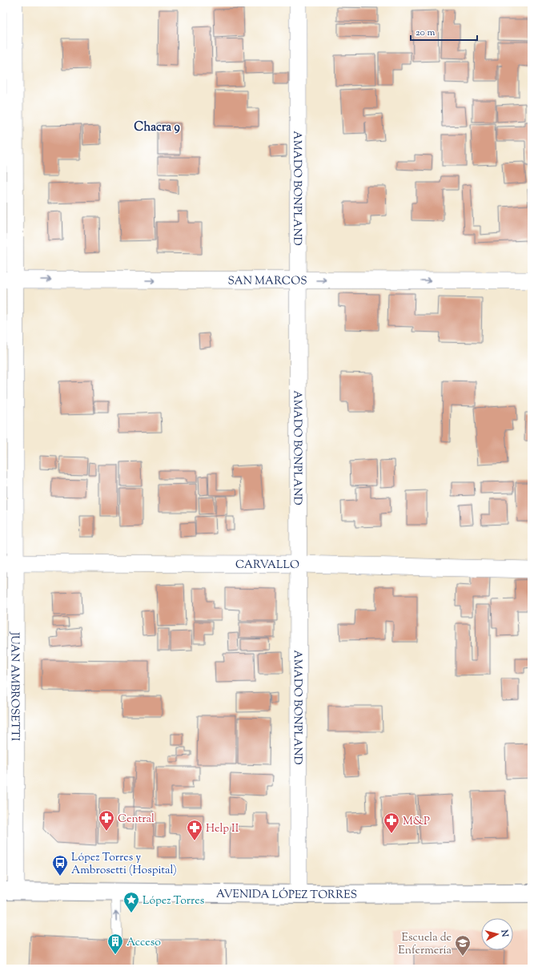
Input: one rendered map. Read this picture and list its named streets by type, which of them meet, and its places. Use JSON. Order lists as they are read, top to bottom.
{
  "streets": {
    "main road": ["AVENIDA LÓPEZ TORRES"],
    "street": [
      "AMADO BONPLAND",
      "SAN MARCOS",
      "CARVALLO",
      "JUAN AMBROSETTI"
    ]
  },
  "crossings": [
    ["AMADO BONPLAND", "SAN MARCOS"],
    ["AMADO BONPLAND", "CARVALLO"],
    ["AMADO BONPLAND", "AVENIDA LÓPEZ TORRES"],
    ["SAN MARCOS", "JUAN AMBROSETTI"],
    ["CARVALLO", "JUAN AMBROSETTI"],
    ["JUAN AMBROSETTI", "AVENIDA LÓPEZ TORRES"]
  ],
  "one_way": ["SAN MARCOS"],
  "districts": ["Chacra 9"],
  "places": {
    "pharmacy": ["Central", "M&P", "Help II"],
    "bus stop": ["López Torres y Ambrosetti (Hospital)"],
    "place": ["López Torres"],
    "building": ["Acceso"],
    "school or university": ["Escuela de Enfermería"]
  },
  "scale_bar": "20 m",
  "north": "right"
}
